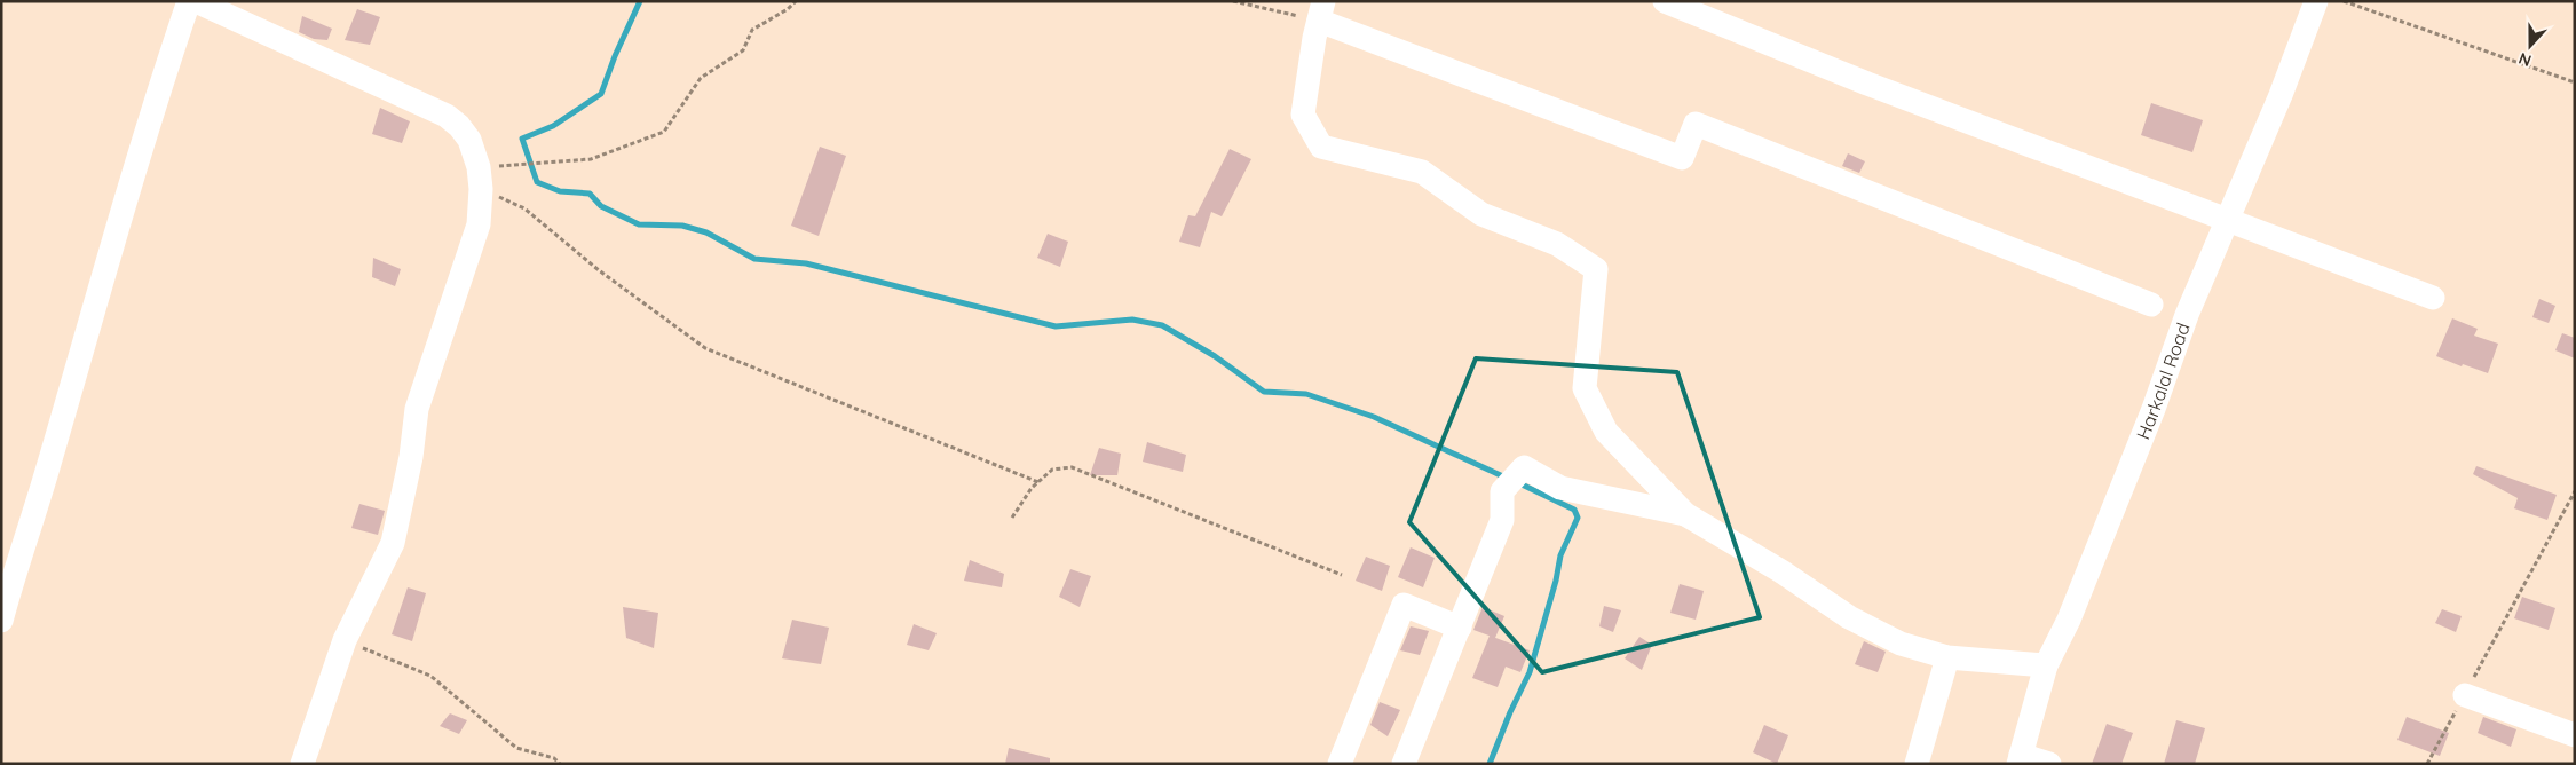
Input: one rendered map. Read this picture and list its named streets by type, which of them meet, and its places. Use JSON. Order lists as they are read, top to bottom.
{
  "streets": {
    "street": ["Harkalal Road"]
  },
  "north": "bottom"
}
